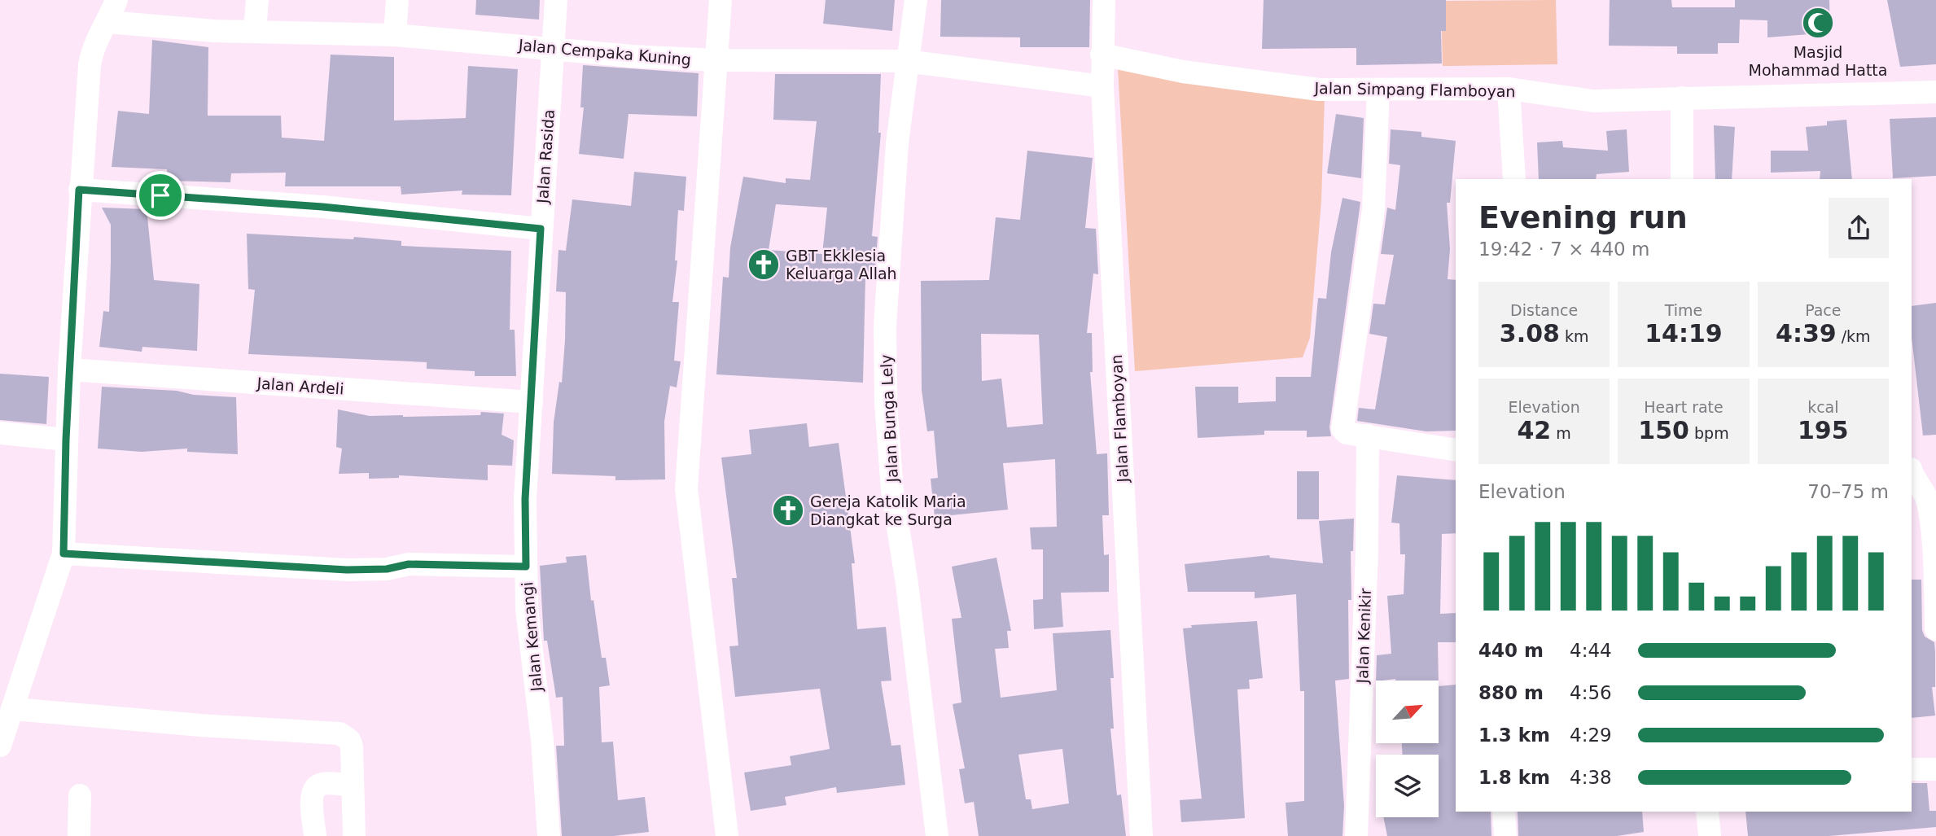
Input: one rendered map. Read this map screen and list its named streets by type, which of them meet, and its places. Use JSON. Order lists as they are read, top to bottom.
{
  "streets": {
    "street": [
      "Jalan Cempaka Kuning",
      "Jalan Simpang Flamboyan",
      "Jalan Rasida",
      "Jalan Ardeli",
      "Jalan Bunga Lely",
      "Jalan Flamboyan",
      "Jalan Kenikir",
      "Jalan Kemangi"
    ]
  },
  "crossings": [
    ["Jalan Cempaka Kuning", "Jalan Rasida"],
    ["Jalan Cempaka Kuning", "Jalan Bunga Lely"],
    ["Jalan Cempaka Kuning", "Jalan Flamboyan"],
    ["Jalan Simpang Flamboyan", "Jalan Flamboyan"],
    ["Jalan Rasida", "Jalan Ardeli"],
    ["Jalan Rasida", "Jalan Kemangi"],
    ["Jalan Ardeli", "Jalan Kemangi"]
  ],
  "places": {
    "mosque": ["Masjid Mohammad Hatta"],
    "church": ["GBT Ekklesia Keluarga Allah", "Gereja Katolik Maria Diangkat ke Surga"]
  },
  "north": "top right",
  "page": {
    "heading": ["Evening run", "19:42 · 7 × 440 m"],
    "stats": [
      ["Distance", "3.08 km"],
      ["Time", "14:19"],
      ["Pace", "4:39 /km"],
      ["Elevation", "42 m"],
      ["Heart rate", "150 bpm"],
      ["kcal", "195"]
    ],
    "chart": ["Elevation", "70–75 m"],
    "list": [
      {
        "name": "440 m",
        "note": "4:44"
      },
      {
        "name": "880 m",
        "note": "4:56"
      },
      {
        "name": "1.3 km",
        "note": "4:29"
      },
      {
        "name": "1.8 km",
        "note": "4:38"
      }
    ]
  }
}
